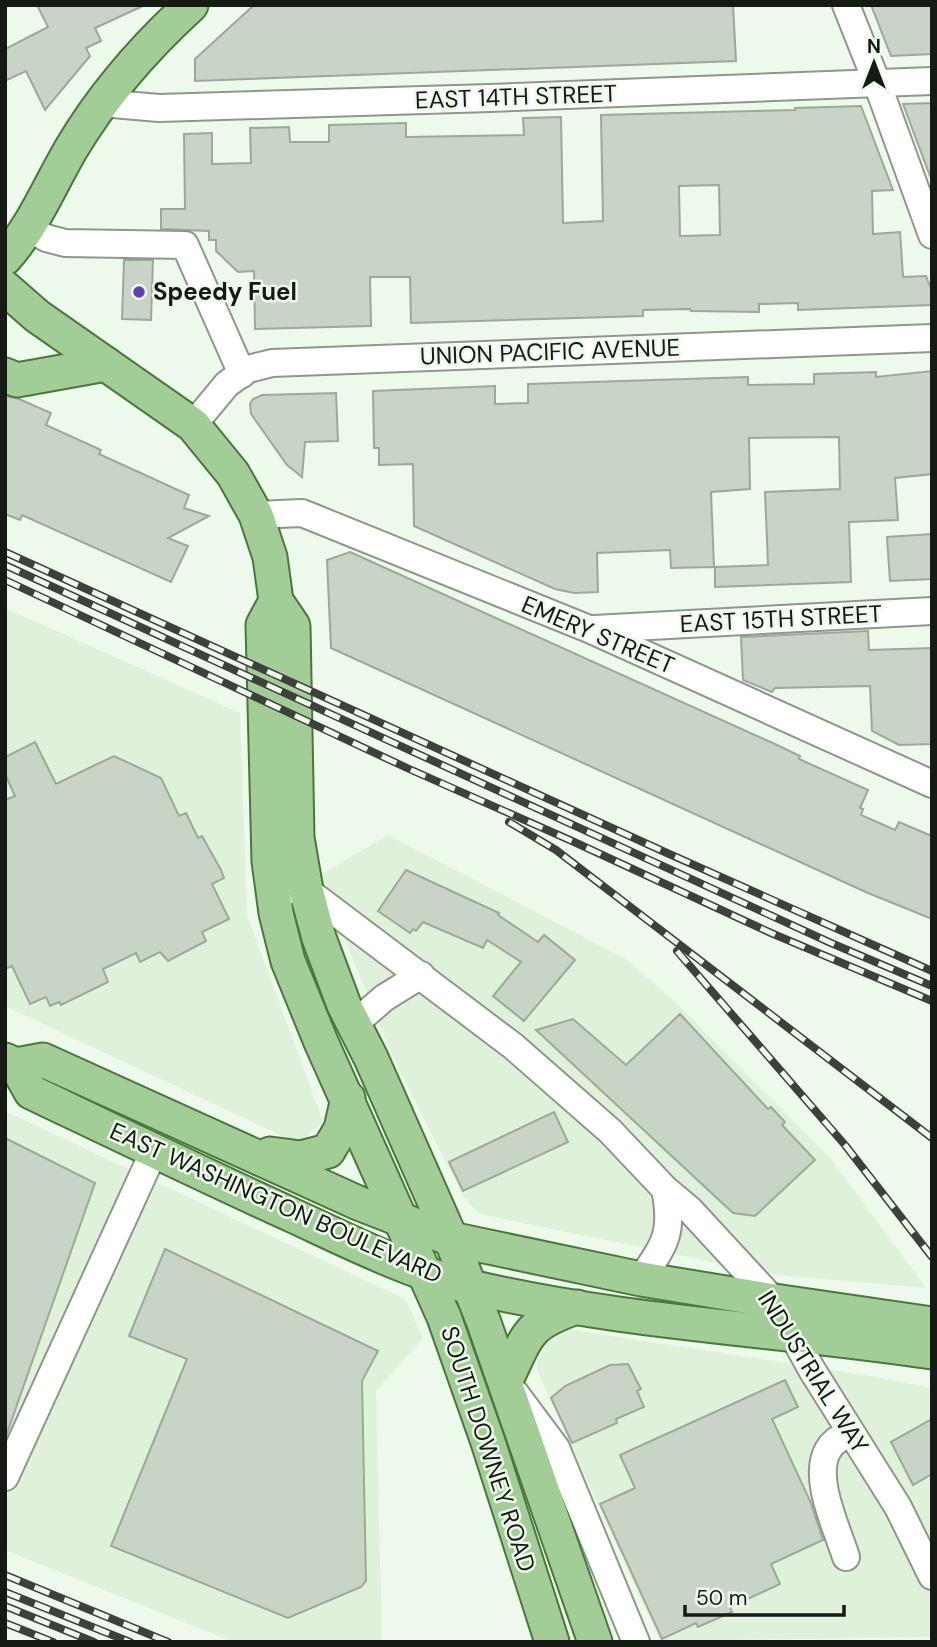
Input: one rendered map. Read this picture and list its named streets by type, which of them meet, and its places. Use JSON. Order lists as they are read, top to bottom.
{
  "streets": {
    "main road": ["EAST WASHINGTON BOULEVARD", "SOUTH DOWNEY ROAD"],
    "street": [
      "EAST 14TH STREET",
      "UNION PACIFIC AVENUE",
      "EAST 15TH STREET",
      "EMERY STREET",
      "INDUSTRIAL WAY"
    ]
  },
  "crossings": [
    ["EAST 15TH STREET", "EMERY STREET"],
    ["EAST WASHINGTON BOULEVARD", "INDUSTRIAL WAY"],
    ["EAST WASHINGTON BOULEVARD", "SOUTH DOWNEY ROAD"],
    ["INDUSTRIAL WAY", "SOUTH DOWNEY ROAD"]
  ],
  "places": ["Speedy Fuel"],
  "scale_bar": "50 m",
  "north": "top"
}
